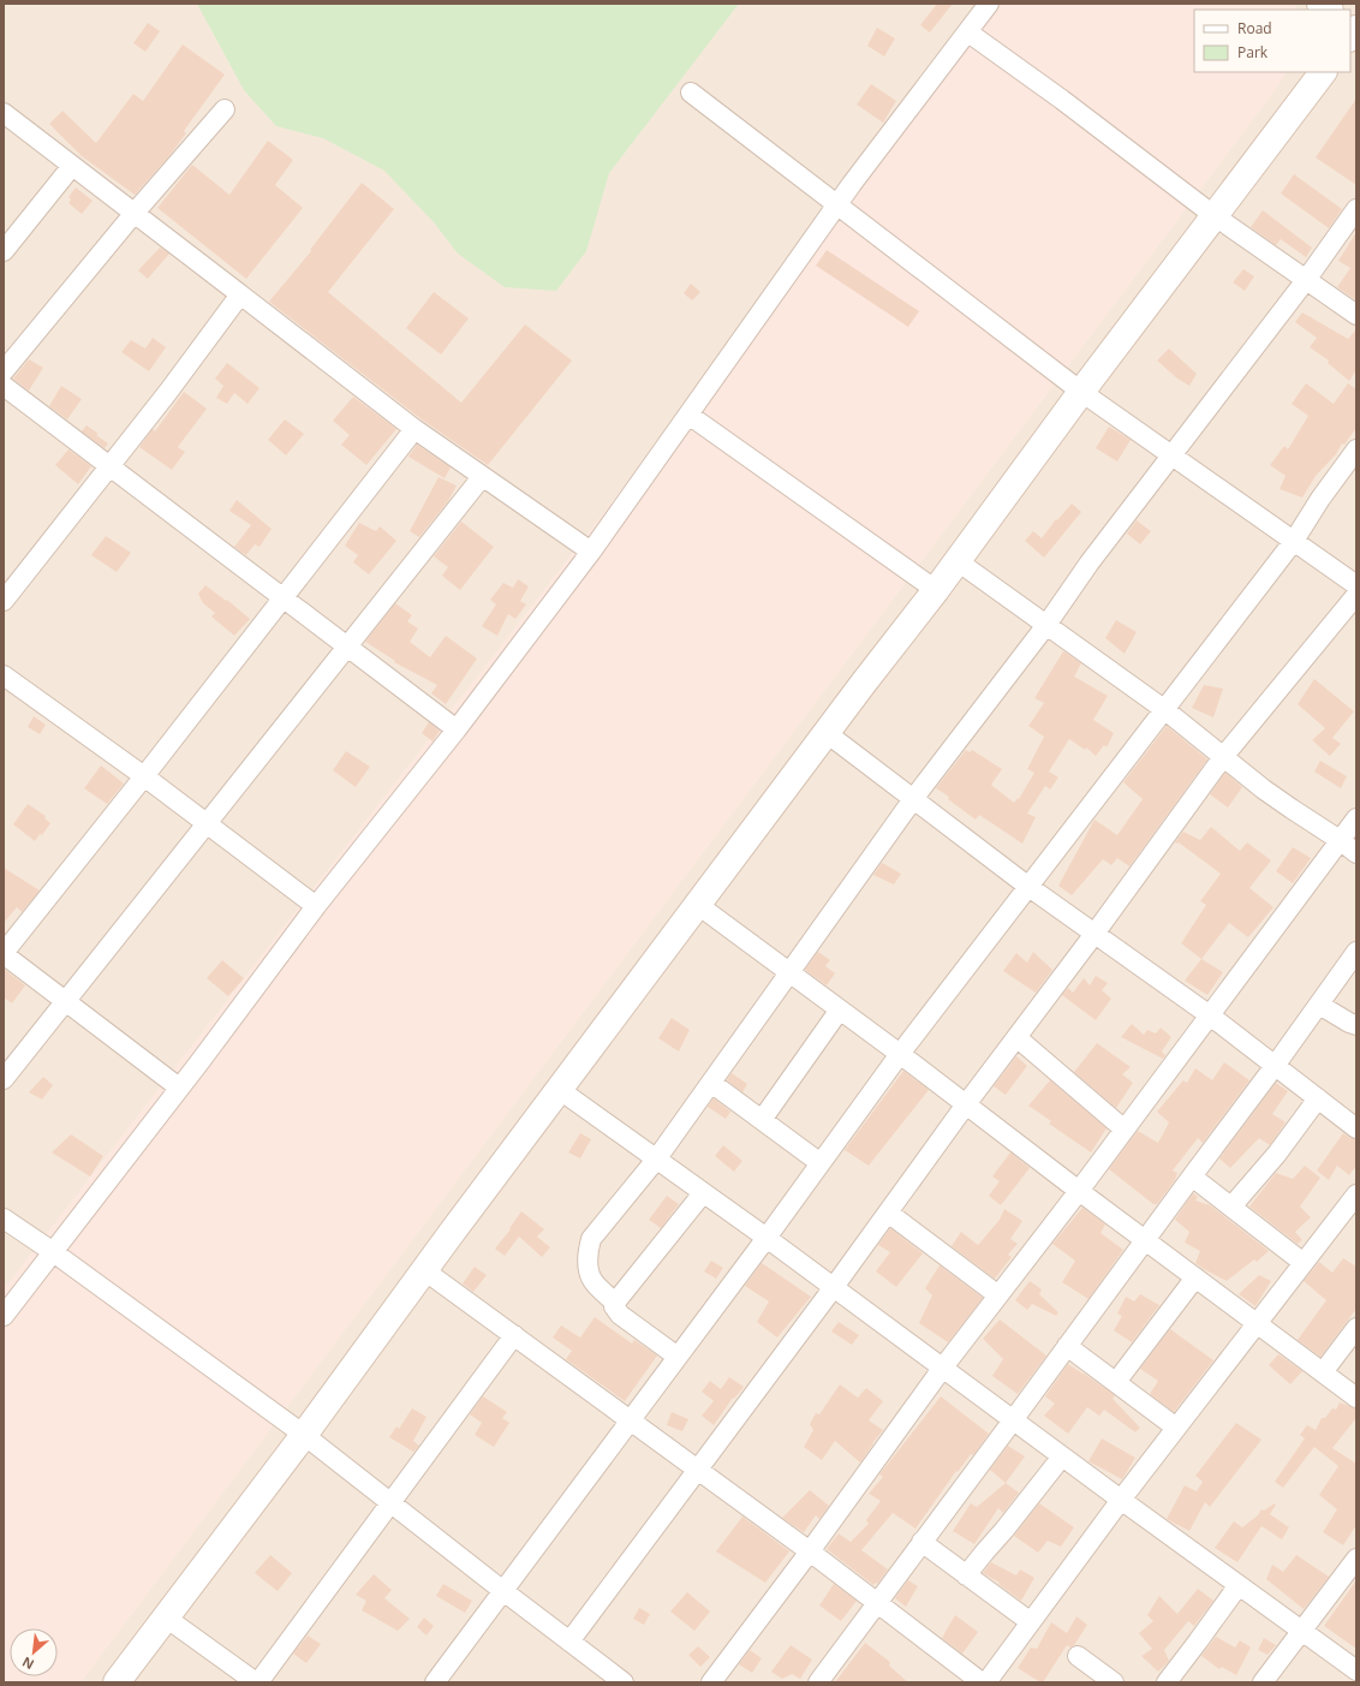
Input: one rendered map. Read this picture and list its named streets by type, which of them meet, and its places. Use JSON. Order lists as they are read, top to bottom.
{
  "legend": ["Road", "Park"],
  "north": "bottom left"
}
